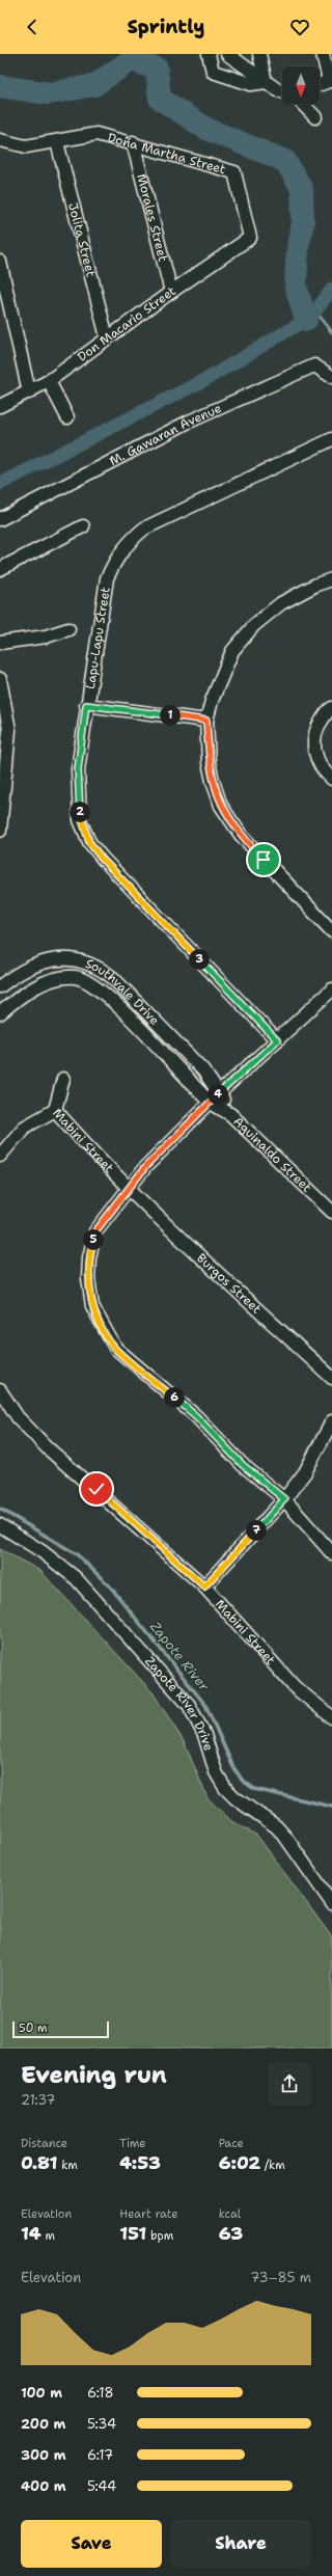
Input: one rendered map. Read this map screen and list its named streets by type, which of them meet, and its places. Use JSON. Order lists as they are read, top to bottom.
{
  "streets": {
    "street": [
      "Doña Martha Street",
      "Morales Street",
      "Jolita Street",
      "Don Macario Street",
      "M. Gawaran Avenue",
      "Lapu-Lapu Street",
      "Southvale Drive",
      "Mabini Street",
      "Aguinaldo Street",
      "Burgos Street",
      "Zapote River Drive"
    ]
  },
  "crossings": [
    ["Doña Martha Street", "Morales Street"],
    ["Doña Martha Street", "Jolita Street"],
    ["Doña Martha Street", "Don Macario Street"],
    ["Morales Street", "Don Macario Street"],
    ["Jolita Street", "Don Macario Street"],
    ["Southvale Drive", "Aguinaldo Street"],
    ["Mabini Street", "Burgos Street"]
  ],
  "water": ["Zapote River"],
  "scale_bar": "50 m",
  "north": "bottom",
  "page": {
    "header": "Sprintly",
    "pins": [
      "1",
      "2",
      "3",
      "4",
      "5",
      "6",
      "7"
    ],
    "scale": "50 m",
    "heading": ["Evening run", "21:37"],
    "stats": [
      ["Distance", "0.81 km"],
      ["Time", "4:53"],
      ["Pace", "6:02 /km"],
      ["Elevation", "14 m"],
      ["Heart rate", "151 bpm"],
      ["kcal", "63"]
    ],
    "chart": ["Elevation", "73–85 m"],
    "list": [
      {
        "name": "100 m",
        "note": "6:18"
      },
      {
        "name": "200 m",
        "note": "5:34"
      },
      {
        "name": "300 m",
        "note": "6:17"
      },
      {
        "name": "400 m",
        "note": "5:44"
      }
    ],
    "buttons": ["Save", "Share"]
  }
}
